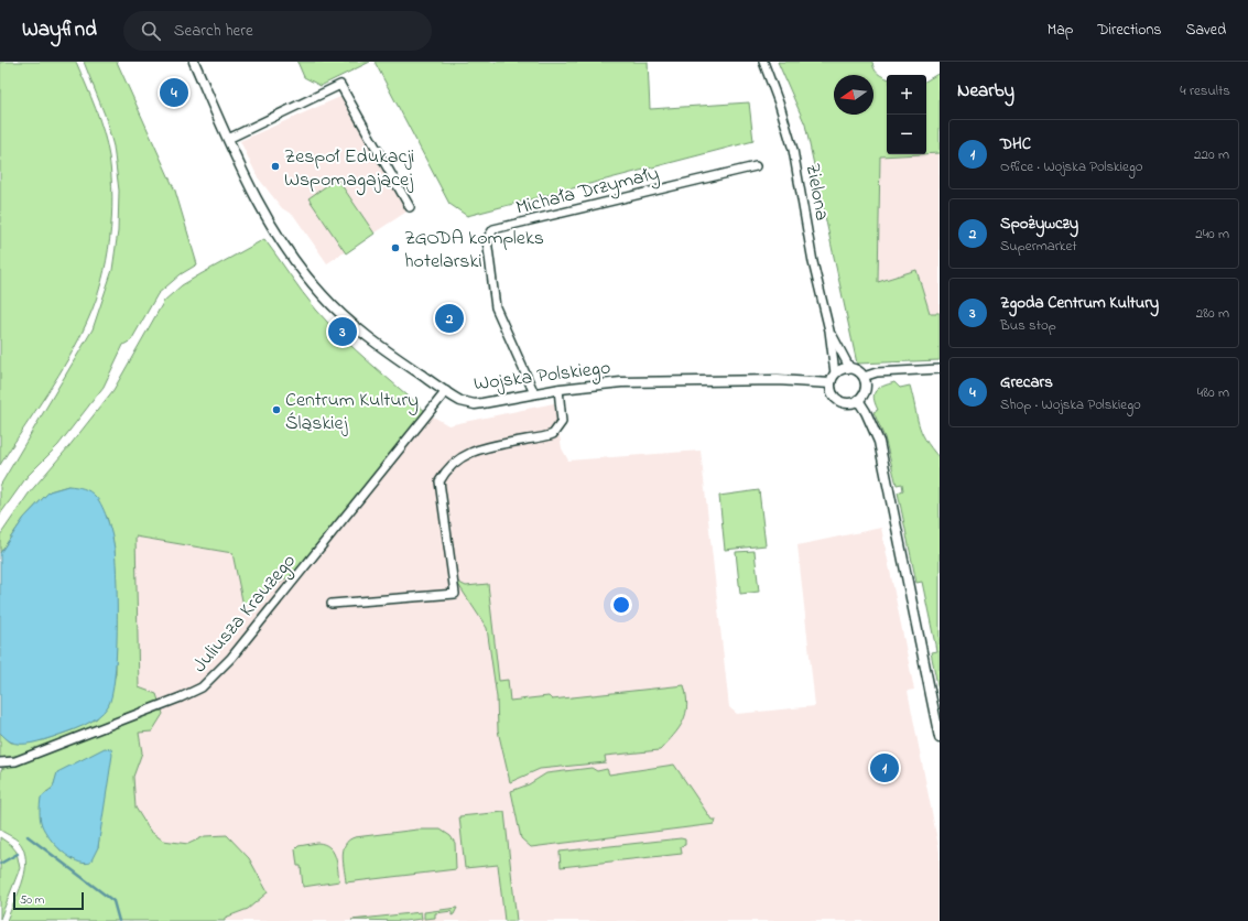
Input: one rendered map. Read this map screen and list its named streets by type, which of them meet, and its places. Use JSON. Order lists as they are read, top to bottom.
{
  "streets": {
    "street": [
      "Michała Drzymały",
      "Zielona",
      "Wojska Polskiego",
      "Juliusza Krauzego"
    ]
  },
  "crossings": [
    ["Michała Drzymały", "Wojska Polskiego"],
    ["Zielona", "Wojska Polskiego"],
    ["Wojska Polskiego", "Juliusza Krauzego"]
  ],
  "places": ["Zespoł Edukacji Wspomagającej", "ZGODA kompleks hotelarski", "Centrum Kultury Śląskiej"],
  "scale_bar": "50 m",
  "north": "left",
  "page": {
    "header": "Wayfind",
    "search": "Search here",
    "nav": ["Map", "Directions", "Saved"],
    "heading": ["Nearby", "4 results"],
    "map_buttons": ["+", "−"],
    "pins": [
      "4",
      "2",
      "3",
      "1"
    ],
    "list": [
      {
        "mark": "1",
        "name": "DHC",
        "note": "Office · Wojska Polskiego",
        "value": "220 m"
      },
      {
        "mark": "2",
        "name": "Spożywczy",
        "note": "Supermarket",
        "value": "240 m"
      },
      {
        "mark": "3",
        "name": "Zgoda Centrum Kultury",
        "note": "Bus stop",
        "value": "280 m"
      },
      {
        "mark": "4",
        "name": "Grecars",
        "note": "Shop · Wojska Polskiego",
        "value": "480 m"
      }
    ],
    "scale": "50 m"
  }
}
